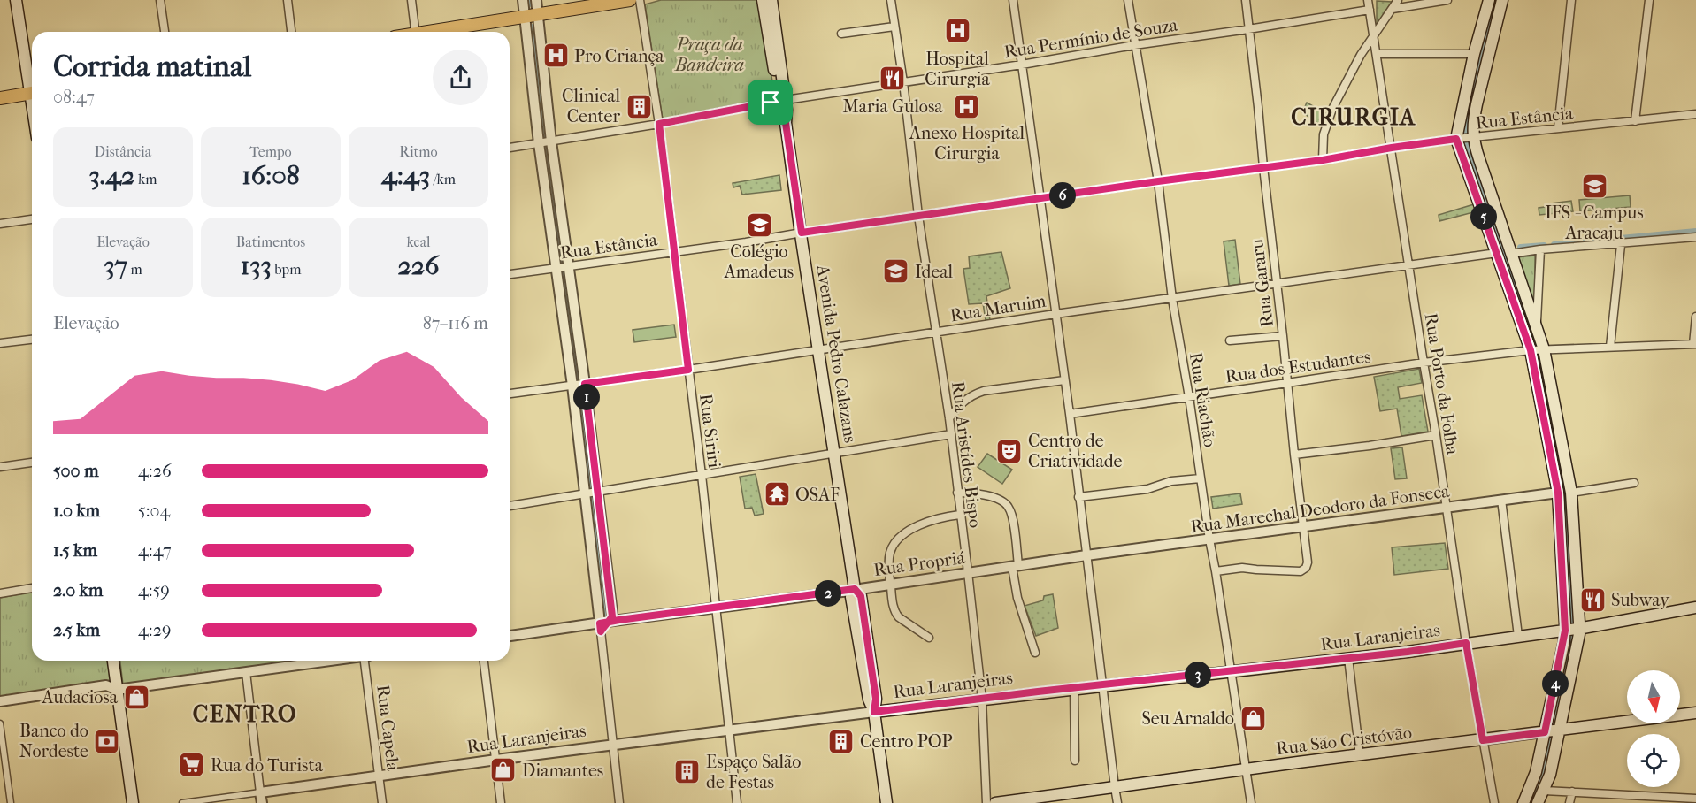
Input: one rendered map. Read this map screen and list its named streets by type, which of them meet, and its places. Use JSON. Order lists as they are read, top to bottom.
{
  "streets": {
    "main road": ["Avenida Pedro Calazans", "Rua Laranjeiras", "Rua São Cristóvão"],
    "street": [
      "Rua Permínio de Souza",
      "Rua Estância",
      "Rua Gararu",
      "Rua Maruim",
      "Rua dos Estudantes",
      "Rua Porto da Folha",
      "Rua Riachão",
      "Rua Siriri",
      "Rua Aristídes Bispo",
      "Rua Marechal Deodoro da Fonseca",
      "Rua Propriá",
      "Rua Capela"
    ]
  },
  "crossings": [
    ["Rua Permínio de Souza", "Rua Gararu"],
    ["Rua Permínio de Souza", "Avenida Pedro Calazans"],
    ["Rua Permínio de Souza", "Rua Porto da Folha"],
    ["Rua Permínio de Souza", "Rua Riachão"],
    ["Rua Permínio de Souza", "Rua Siriri"],
    ["Rua Permínio de Souza", "Rua Aristídes Bispo"],
    ["Rua Estância", "Rua Gararu"],
    ["Rua Estância", "Avenida Pedro Calazans"],
    ["Rua Estância", "Rua Porto da Folha"],
    ["Rua Estância", "Rua Riachão"],
    ["Rua Estância", "Rua Siriri"],
    ["Rua Estância", "Rua Aristídes Bispo"],
    ["Rua Gararu", "Rua Maruim"],
    ["Rua Gararu", "Rua dos Estudantes"],
    ["Rua Gararu", "Rua Riachão"],
    ["Rua Gararu", "Rua Marechal Deodoro da Fonseca"],
    ["Rua Maruim", "Avenida Pedro Calazans"],
    ["Rua Maruim", "Rua Porto da Folha"],
    ["Rua Maruim", "Rua Riachão"],
    ["Rua Maruim", "Rua Siriri"],
    ["Rua Maruim", "Rua Aristídes Bispo"],
    ["Avenida Pedro Calazans", "Rua Propriá"],
    ["Avenida Pedro Calazans", "Rua Laranjeiras"],
    ["Rua dos Estudantes", "Rua Porto da Folha"],
    ["Rua dos Estudantes", "Rua Riachão"],
    ["Rua Porto da Folha", "Rua Marechal Deodoro da Fonseca"],
    ["Rua Porto da Folha", "Rua Laranjeiras"],
    ["Rua Porto da Folha", "Rua São Cristóvão"],
    ["Rua Riachão", "Rua Marechal Deodoro da Fonseca"],
    ["Rua Riachão", "Rua Laranjeiras"],
    ["Rua Riachão", "Rua São Cristóvão"],
    ["Rua Siriri", "Rua Propriá"],
    ["Rua Siriri", "Rua Laranjeiras"],
    ["Rua Aristídes Bispo", "Rua Propriá"],
    ["Rua Aristídes Bispo", "Rua Laranjeiras"],
    ["Rua Marechal Deodoro da Fonseca", "Rua Propriá"],
    ["Rua Laranjeiras", "Rua Capela"]
  ],
  "districts": ["CIRURGIA", "CENTRO"],
  "parks": ["Praça da Bandeira"],
  "places": {
    "hospital": ["Hospital Cirurgia", "Pro Criança", "Anexo Hospital Cirurgia"],
    "restaurant": ["Maria Gulosa", "Subway"],
    "building": ["Clinical Center", "Centro POP", "Espaço Salão de Festas"],
    "school or university": ["IFS - Campus Aracaju", "Colégio Amadeus", "Ideal"],
    "theatre": ["Centro de Criatividade"],
    "temple": ["OSAF"],
    "shop": ["Audaciosa", "Seu Arnaldo", "Diamantes"],
    "bank": ["Banco do Nordeste"],
    "supermarket": ["Rua do Turista"]
  },
  "north": "bottom",
  "page": {
    "heading": ["Corrida matinal", "08:47"],
    "stats": [
      ["Distância", "3.42 km"],
      ["Tempo", "16:08"],
      ["Ritmo", "4:43 /km"],
      ["Elevação", "37 m"],
      ["Batimentos", "133 bpm"],
      ["kcal", "226"]
    ],
    "pins": [
      "6",
      "5",
      "1",
      "2",
      "3",
      "4"
    ],
    "chart": ["Elevação", "87–116 m"],
    "list": [
      {
        "name": "500 m",
        "note": "4:26"
      },
      {
        "name": "1.0 km",
        "note": "5:04"
      },
      {
        "name": "1.5 km",
        "note": "4:47"
      },
      {
        "name": "2.0 km",
        "note": "4:59"
      },
      {
        "name": "2.5 km",
        "note": "4:29"
      }
    ]
  }
}
